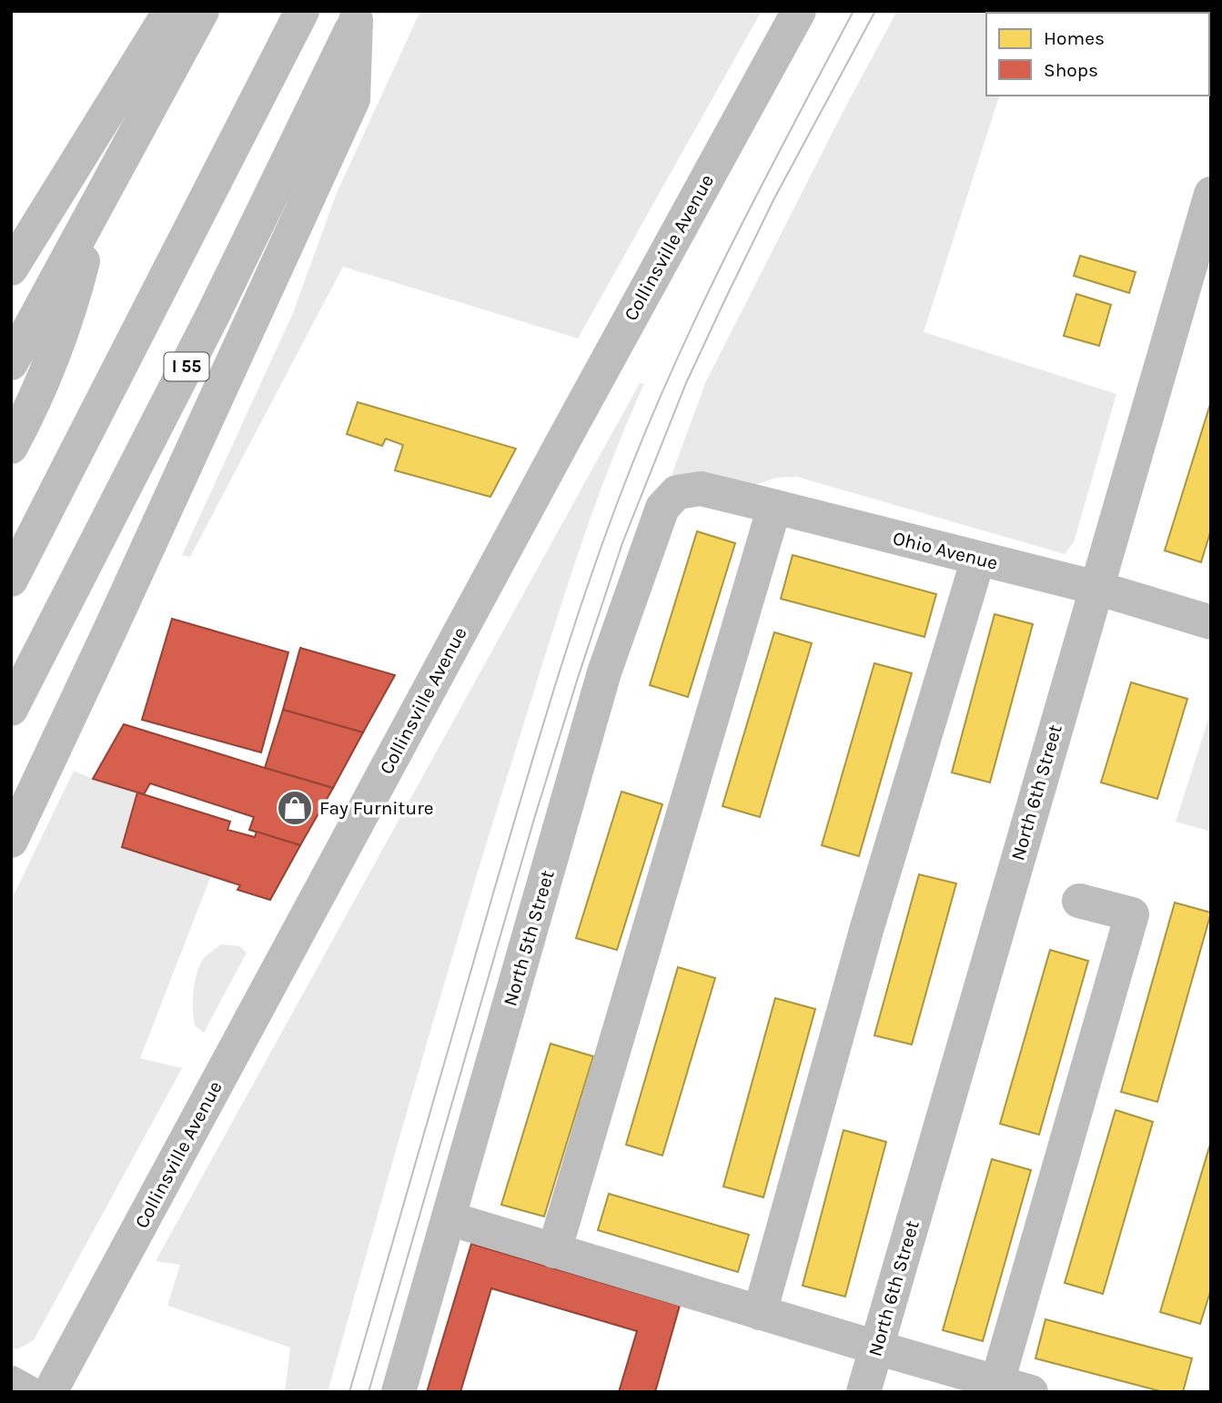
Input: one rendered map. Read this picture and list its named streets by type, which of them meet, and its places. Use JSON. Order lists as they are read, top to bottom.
{
  "streets": {
    "main road": [
      "Collinsville Avenue",
      "I 55",
      "Ohio Avenue",
      "North 6th Street",
      "North 5th Street"
    ]
  },
  "crossings": [
    ["Ohio Avenue", "North 6th Street"],
    ["Ohio Avenue", "North 5th Street"]
  ],
  "places": {
    "shop": ["Fay Furniture"]
  },
  "legend": ["Homes", "Shops"]
}
